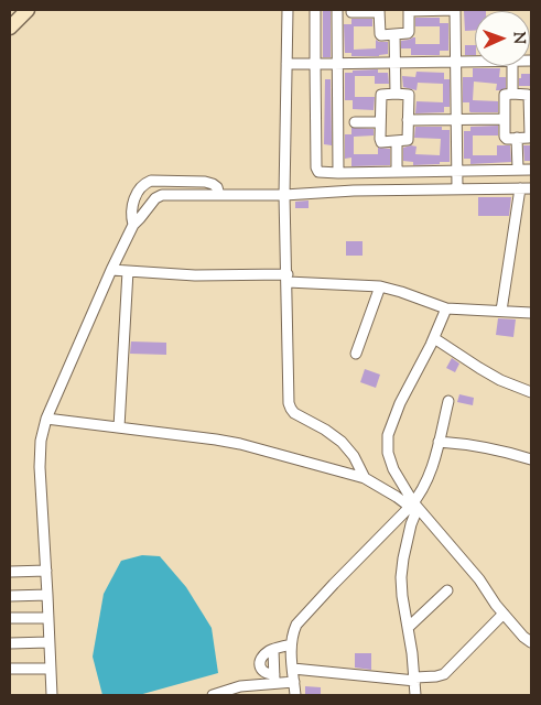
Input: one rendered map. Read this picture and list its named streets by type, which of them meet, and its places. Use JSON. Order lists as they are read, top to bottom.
{
  "north": "right"
}
